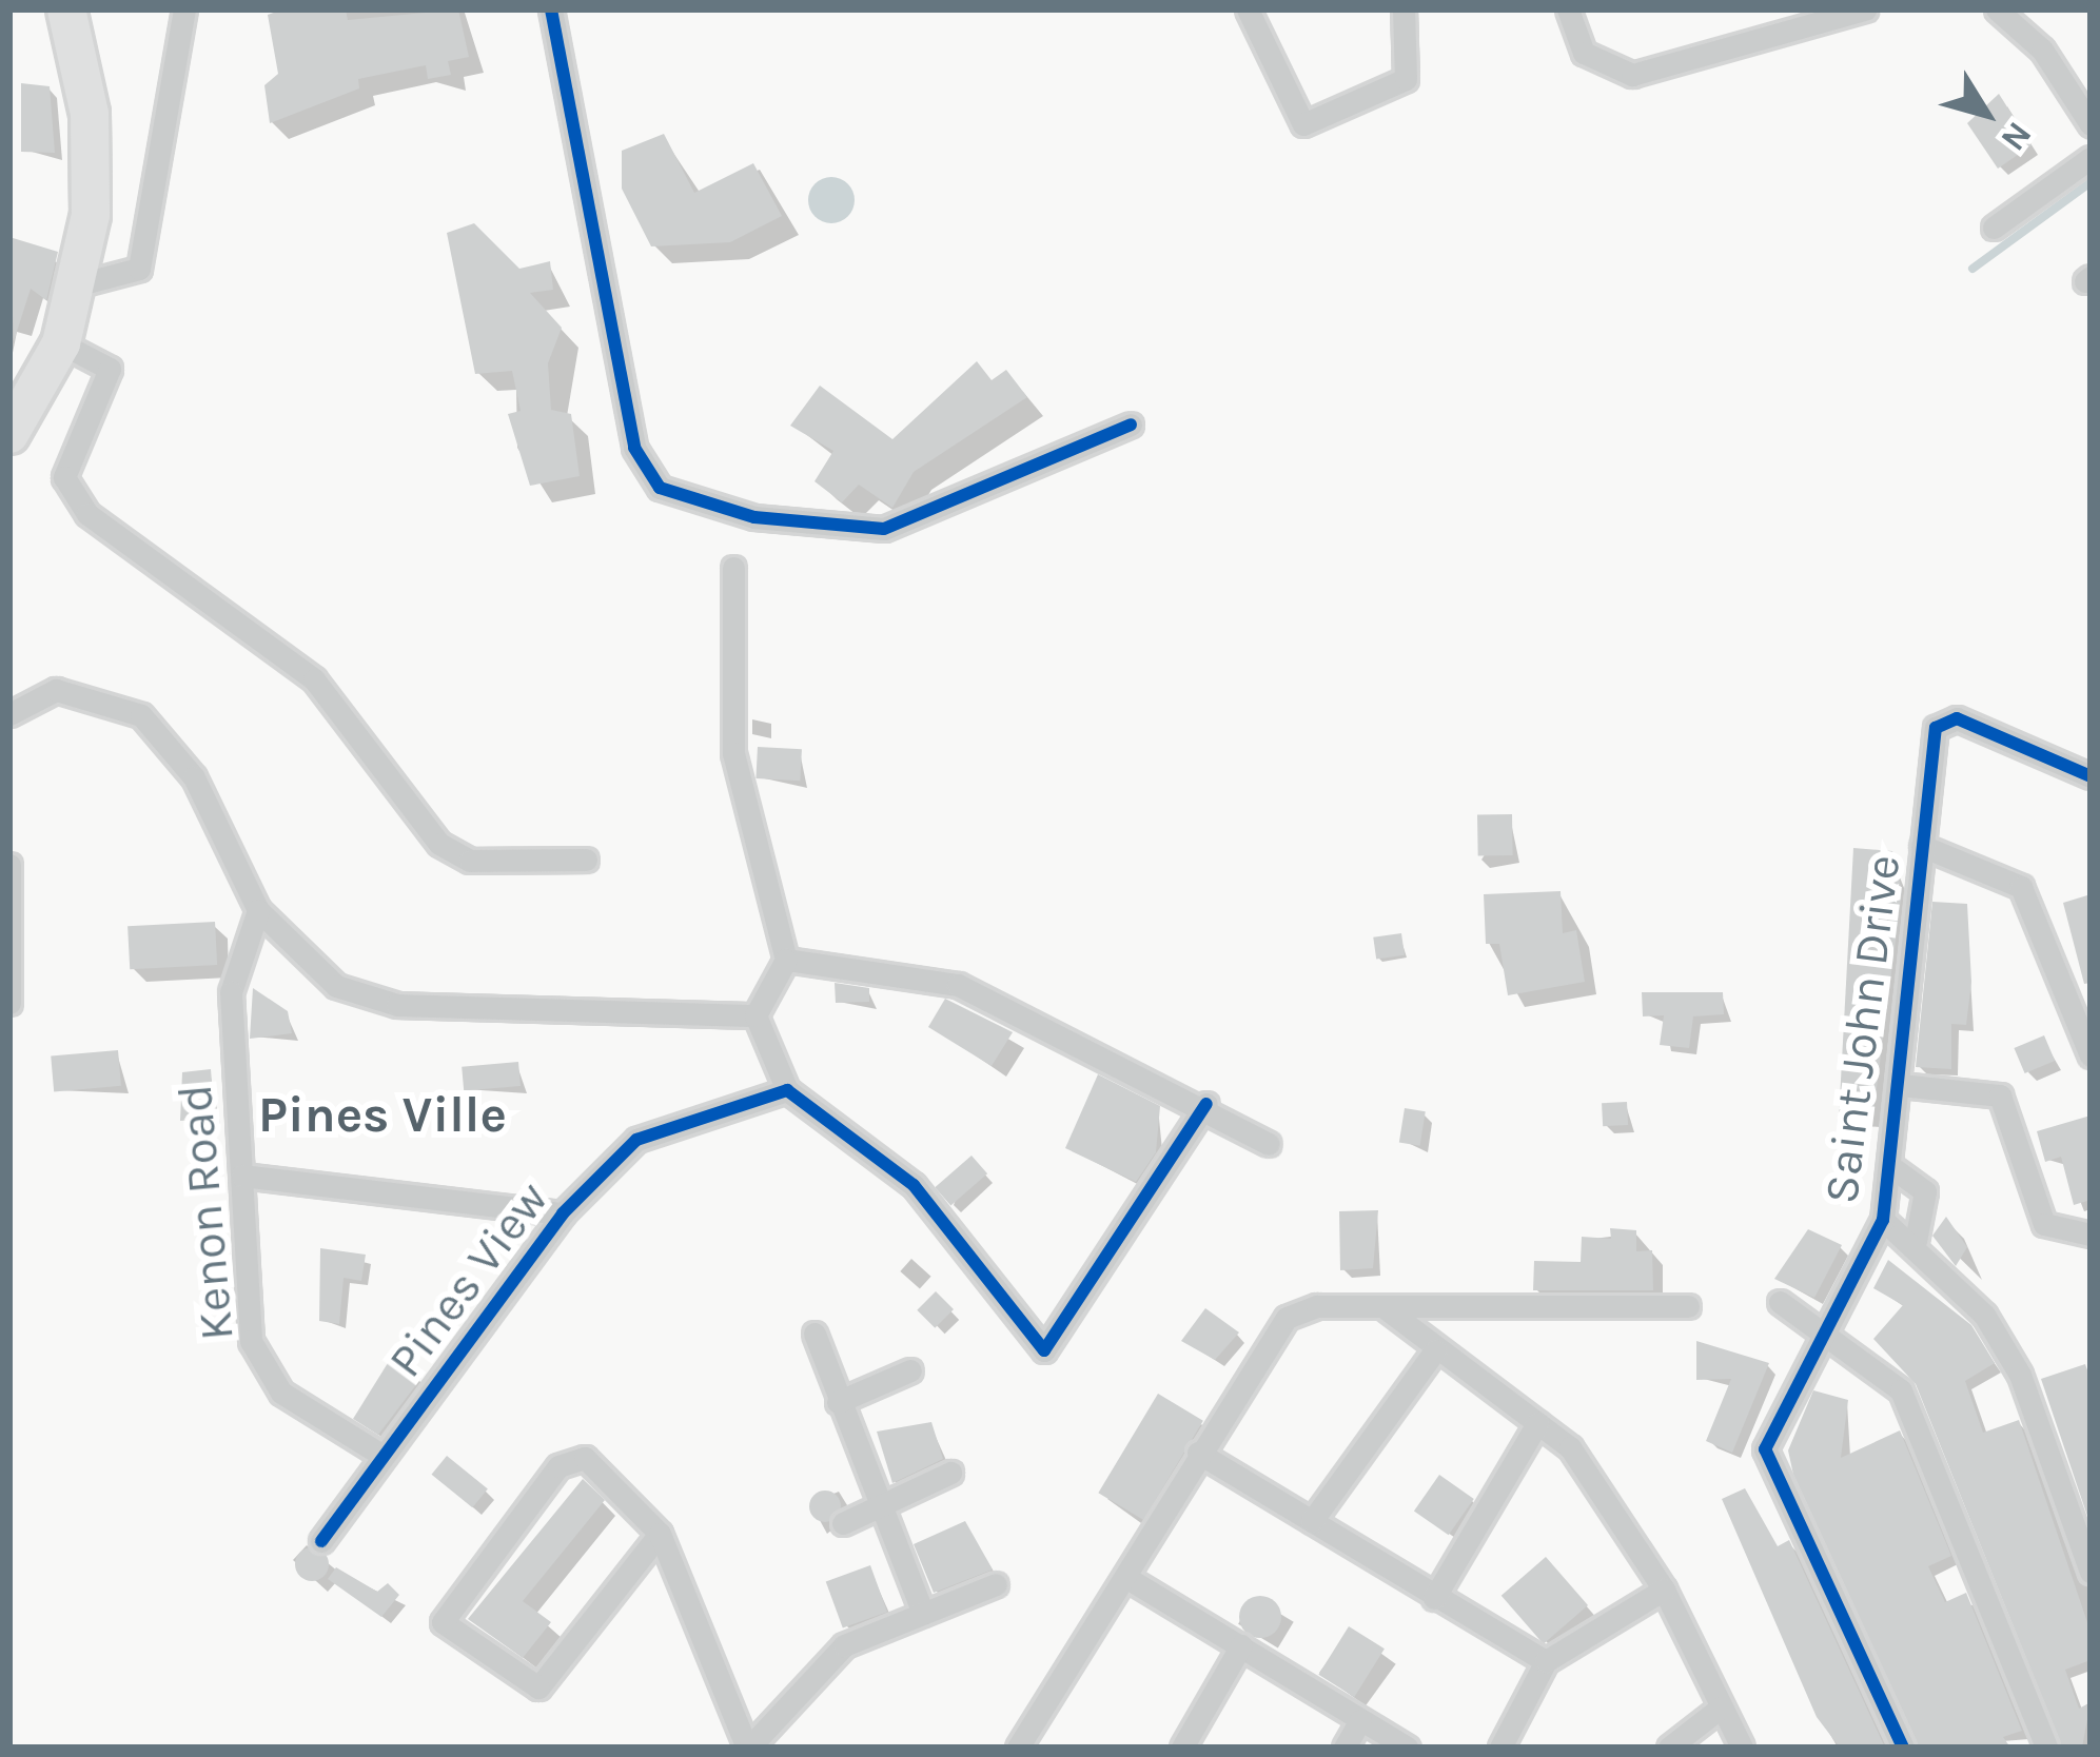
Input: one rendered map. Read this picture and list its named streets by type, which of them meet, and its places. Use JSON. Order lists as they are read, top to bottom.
{
  "streets": {
    "street": ["Saint John Drive", "Kenon Road", "Pines View"]
  },
  "crossings": [
    ["Kenon Road", "Pines View"]
  ],
  "districts": ["Pines Ville"],
  "north": "bottom right"
}
